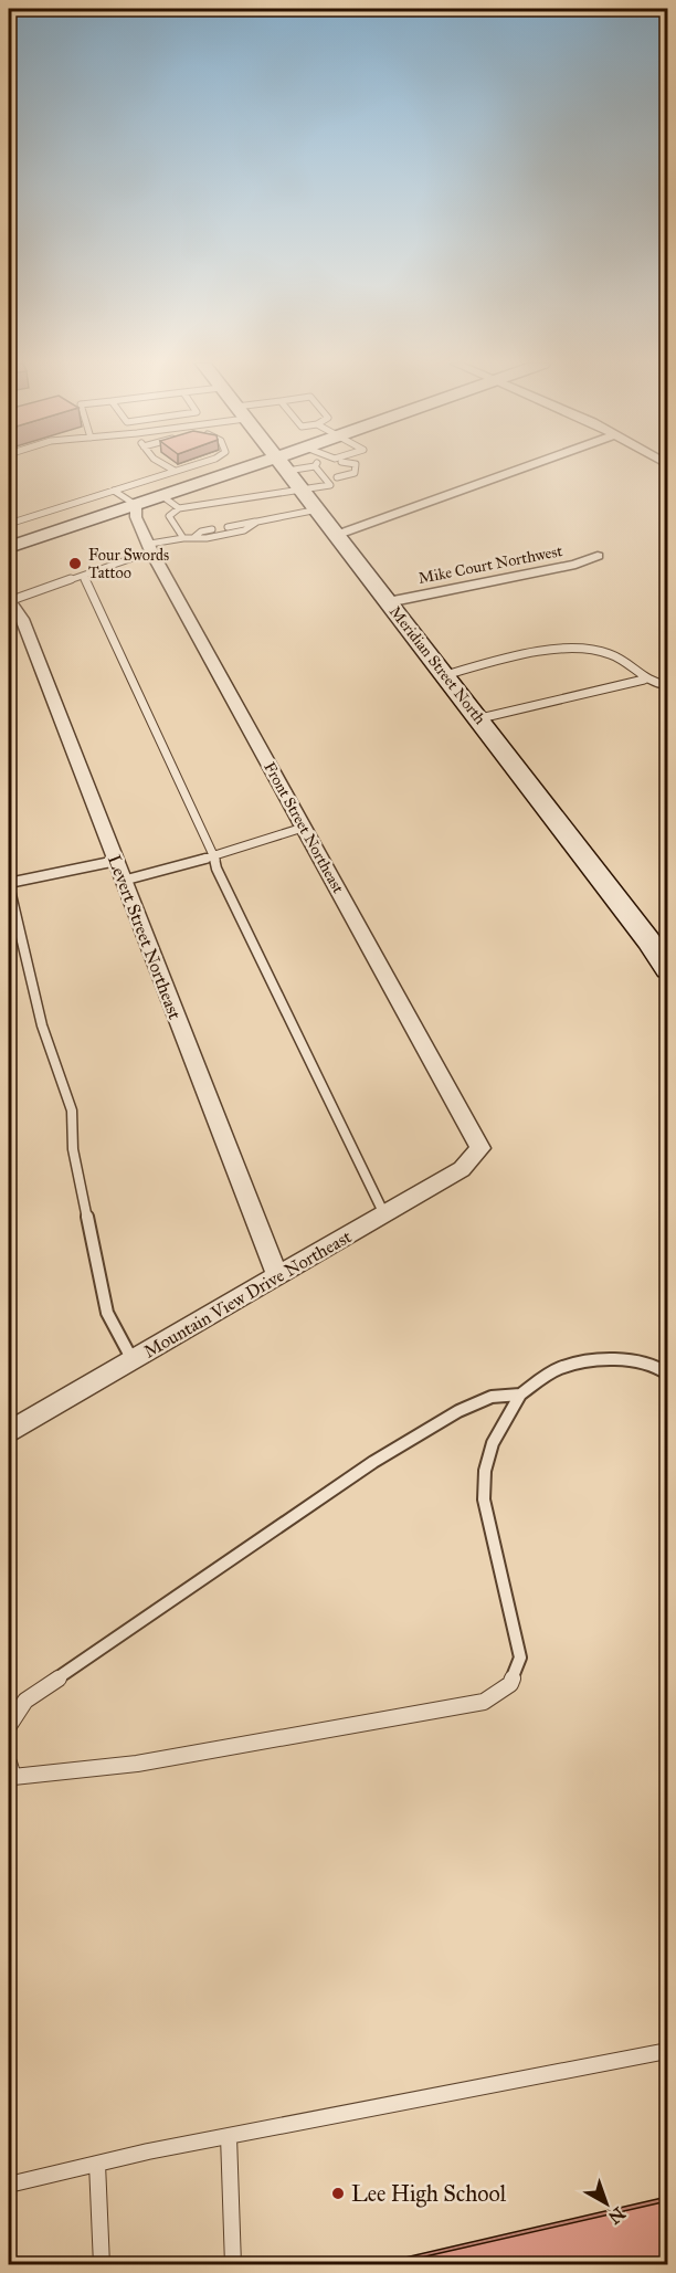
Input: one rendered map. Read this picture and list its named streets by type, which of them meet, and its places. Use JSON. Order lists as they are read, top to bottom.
{
  "streets": {
    "street": [
      "Mike Court Northwest",
      "Meridian Street North",
      "Front Street Northeast",
      "Levert Street Northeast",
      "Mountain View Drive Northeast"
    ]
  },
  "crossings": [
    ["Mike Court Northwest", "Meridian Street North"],
    ["Front Street Northeast", "Mountain View Drive Northeast"],
    ["Levert Street Northeast", "Mountain View Drive Northeast"]
  ],
  "places": ["Four Swords Tattoo", "Lee High School"],
  "north": "bottom right"
}
